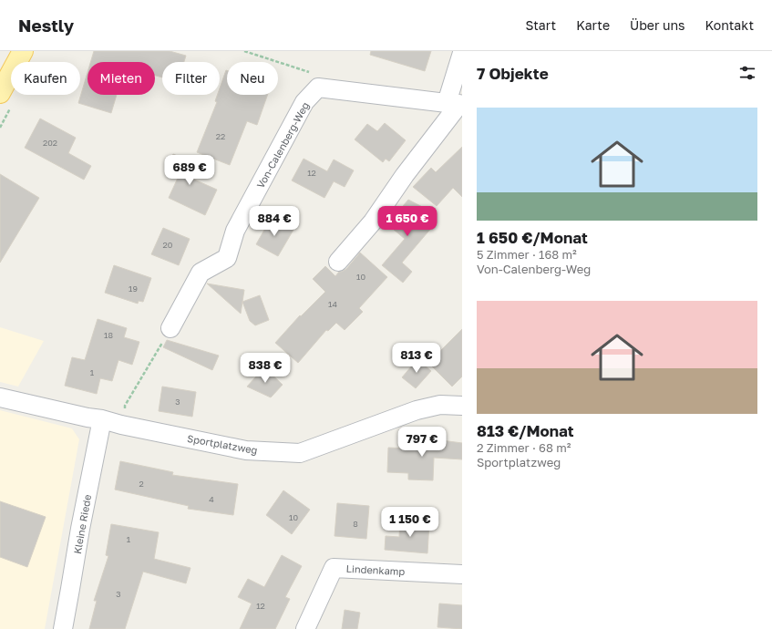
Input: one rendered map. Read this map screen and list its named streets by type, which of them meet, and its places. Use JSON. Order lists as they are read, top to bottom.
{
  "streets": {
    "street": [
      "Von-Calenberg-Weg",
      "Sportplatzweg",
      "Kleine Riede",
      "Lindenkamp"
    ]
  },
  "crossings": [
    ["Sportplatzweg", "Kleine Riede"]
  ],
  "house_numbers": [
    "22",
    "202",
    "12",
    "20",
    "10",
    "19",
    "14",
    "18",
    "1",
    "3",
    "2",
    "4",
    "10",
    "8",
    "1",
    "3",
    "12"
  ],
  "page": {
    "header": "Nestly",
    "nav": [
      "Start",
      "Karte",
      "Über uns",
      "Kontakt"
    ],
    "heading": "7 Objekte",
    "chip": [
      "Kaufen",
      "Mieten",
      "Filter",
      "Neu"
    ],
    "list": [
      {
        "name": "1 650 €/Monat",
        "note": "5 Zimmer · 168 m² · Von-Calenberg-Weg"
      },
      {
        "name": "813 €/Monat",
        "note": "2 Zimmer · 68 m² · Sportplatzweg"
      }
    ],
    "price": [
      "689 €",
      "884 €",
      "1 650 €",
      "813 €",
      "838 €",
      "797 €",
      "1 150 €"
    ]
  }
}
